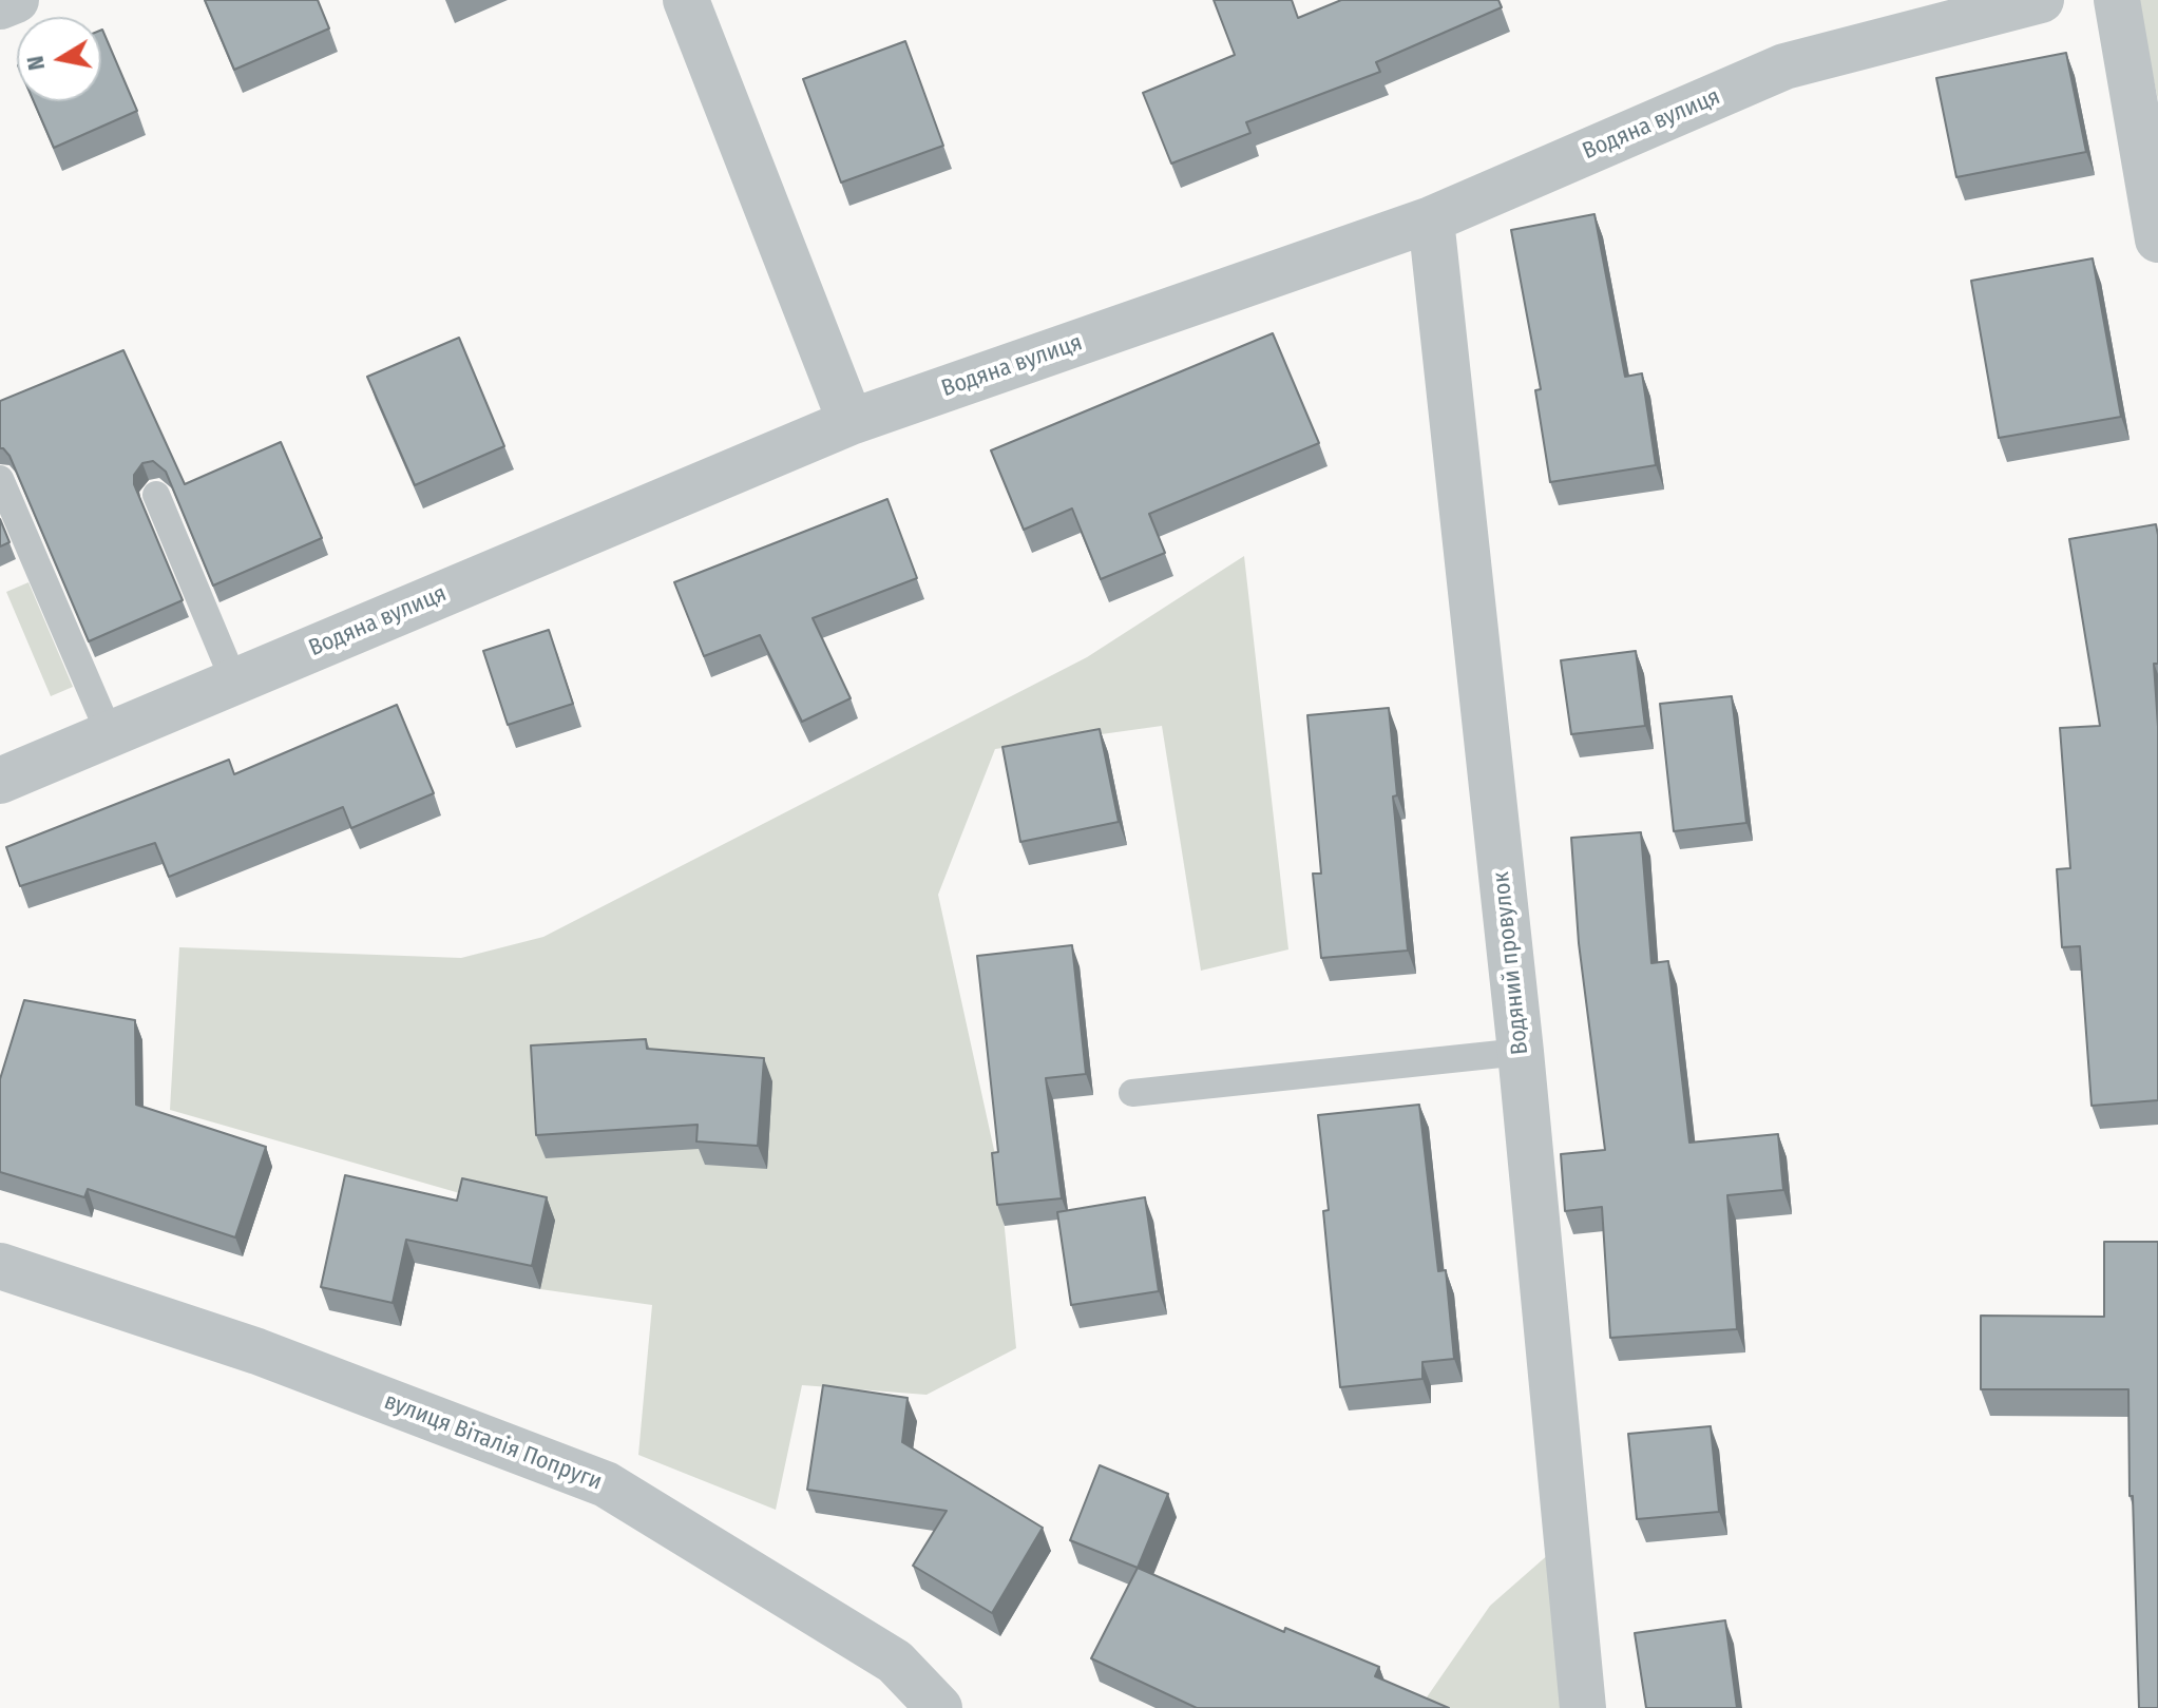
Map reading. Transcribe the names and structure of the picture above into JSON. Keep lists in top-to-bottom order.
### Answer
{
  "streets": {
    "street": ["Водяна вулиця", "Водяний провулок", "вулиця Віталія Попруги"]
  },
  "crossings": [
    ["Водяна вулиця", "Водяний провулок"]
  ],
  "north": "left"
}
